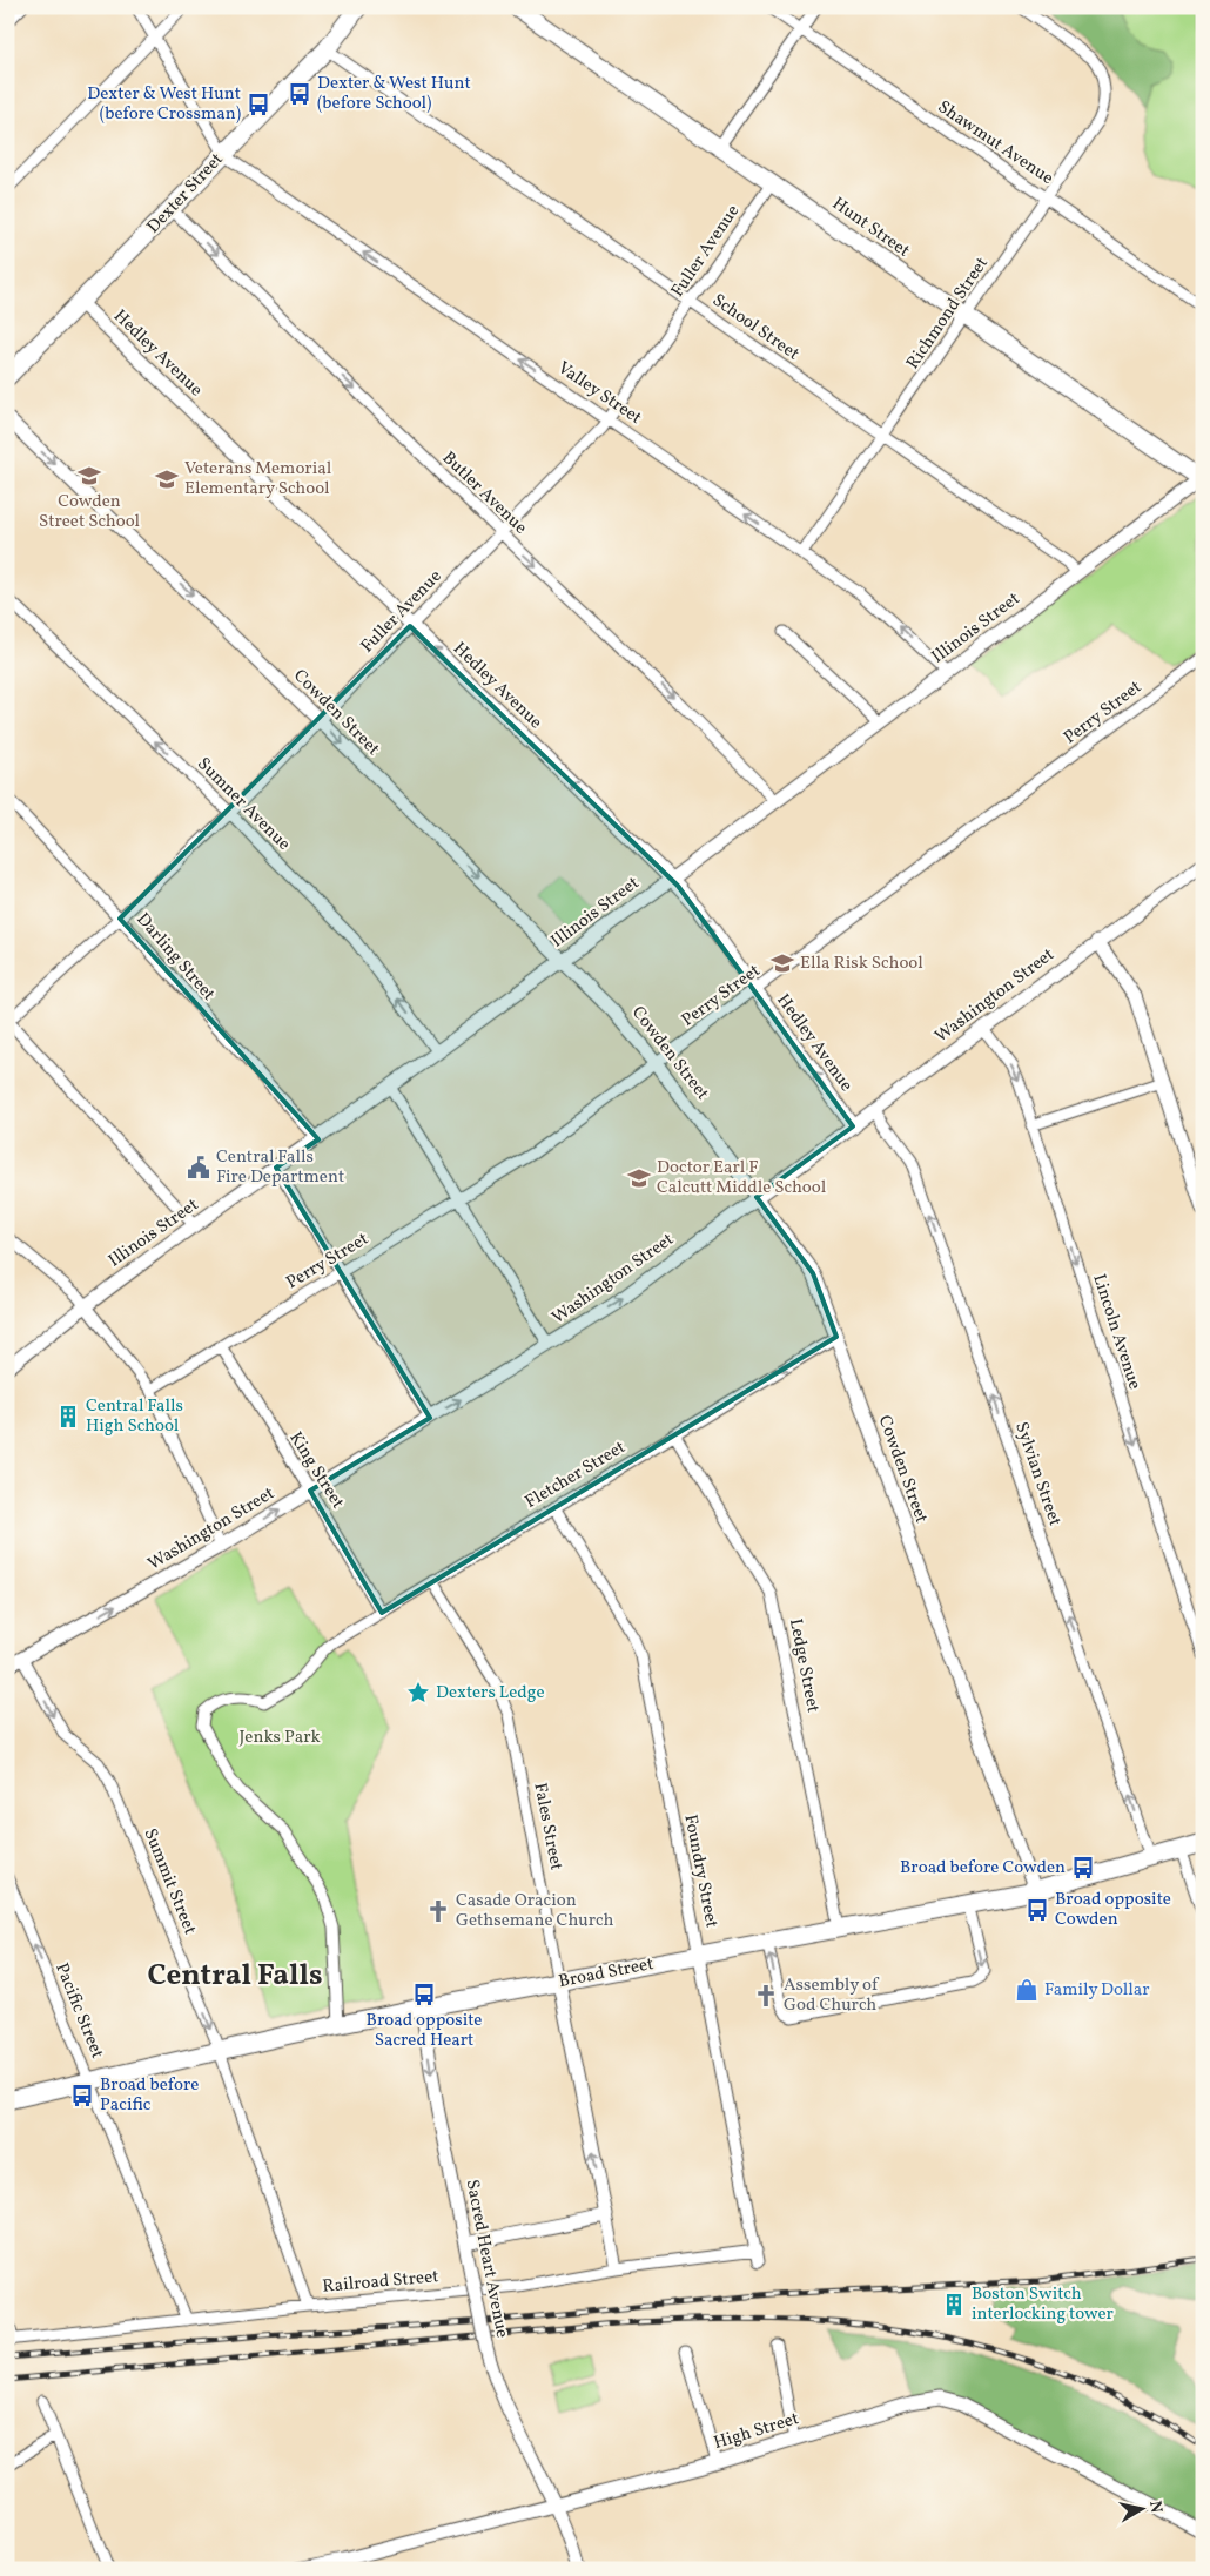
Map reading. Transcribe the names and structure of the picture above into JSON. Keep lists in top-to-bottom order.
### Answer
{
  "streets": {
    "main road": ["Dexter Street", "Hunt Street", "Broad Street"],
    "street": [
      "Shawmut Avenue",
      "Fuller Avenue",
      "Richmond Street",
      "School Street",
      "Hedley Avenue",
      "Valley Street",
      "Butler Avenue",
      "Illinois Street",
      "Cowden Street",
      "Perry Street",
      "Sumner Avenue",
      "Darling Street",
      "Washington Street",
      "Lincoln Avenue",
      "King Street",
      "Sylvian Street",
      "Fletcher Street",
      "Ledge Street",
      "Fales Street",
      "Foundry Street",
      "Summit Street",
      "Pacific Street",
      "Sacred Heart Avenue",
      "Railroad Street",
      "High Street"
    ]
  },
  "crossings": [
    ["Shawmut Avenue", "Richmond Street"],
    ["Dexter Street", "School Street"],
    ["Dexter Street", "Hedley Avenue"],
    ["Dexter Street", "Valley Street"],
    ["Dexter Street", "Butler Avenue"],
    ["Hunt Street", "Fuller Avenue"],
    ["Hunt Street", "Richmond Street"],
    ["Hunt Street", "Illinois Street"],
    ["Fuller Avenue", "School Street"],
    ["Fuller Avenue", "Hedley Avenue"],
    ["Fuller Avenue", "Valley Street"],
    ["Fuller Avenue", "Butler Avenue"],
    ["Fuller Avenue", "Cowden Street"],
    ["Fuller Avenue", "Sumner Avenue"],
    ["Fuller Avenue", "Darling Street"],
    ["Richmond Street", "School Street"],
    ["Richmond Street", "Valley Street"],
    ["School Street", "Illinois Street"],
    ["Hedley Avenue", "Illinois Street"],
    ["Hedley Avenue", "Perry Street"],
    ["Hedley Avenue", "Washington Street"],
    ["Valley Street", "Illinois Street"],
    ["Butler Avenue", "Illinois Street"],
    ["Illinois Street", "Cowden Street"],
    ["Illinois Street", "Sumner Avenue"],
    ["Illinois Street", "Darling Street"],
    ["Cowden Street", "Perry Street"],
    ["Cowden Street", "Washington Street"],
    ["Cowden Street", "Fletcher Street"],
    ["Cowden Street", "Broad Street"],
    ["Perry Street", "King Street"],
    ["Washington Street", "Lincoln Avenue"],
    ["Washington Street", "King Street"],
    ["Washington Street", "Sylvian Street"],
    ["Washington Street", "Summit Street"],
    ["King Street", "Fletcher Street"],
    ["Sylvian Street", "Broad Street"],
    ["Fletcher Street", "Ledge Street"],
    ["Fletcher Street", "Fales Street"],
    ["Fletcher Street", "Foundry Street"],
    ["Fletcher Street", "Broad Street"],
    ["Ledge Street", "Broad Street"],
    ["Fales Street", "Broad Street"],
    ["Fales Street", "Railroad Street"],
    ["Foundry Street", "Broad Street"],
    ["Foundry Street", "Railroad Street"],
    ["Summit Street", "Broad Street"],
    ["Summit Street", "Railroad Street"],
    ["Broad Street", "Pacific Street"],
    ["Broad Street", "Sacred Heart Avenue"],
    ["Pacific Street", "Railroad Street"],
    ["Sacred Heart Avenue", "High Street"]
  ],
  "one_way": [
    "Hedley Avenue",
    "Valley Street",
    "Butler Avenue",
    "Cowden Street",
    "Sumner Avenue",
    "Washington Street",
    "Lincoln Avenue",
    "Sylvian Street",
    "Summit Street",
    "Pacific Street",
    "Sacred Heart Avenue"
  ],
  "districts": ["Central Falls"],
  "parks": ["Jenks Park"],
  "places": {
    "bus stop": [
      "Dexter & West Hunt (before School)",
      "Dexter & West Hunt (before Crossman)",
      "Broad before Cowden",
      "Broad opposite Cowden",
      "Broad opposite Sacred Heart",
      "Broad before Pacific"
    ],
    "school or university": [
      "Cowden Street School",
      "Veterans Memorial Elementary School",
      "Ella Risk School",
      "Doctor Earl F Calcutt Middle School"
    ],
    "public building": ["Central Falls Fire Department"],
    "building": ["Central Falls High School", "Boston Switch interlocking tower"],
    "place": ["Dexters Ledge"],
    "church": ["Casade Oracion Gethsemane Church", "Assembly of God Church"],
    "shop": ["Family Dollar"]
  },
  "north": "right"
}
